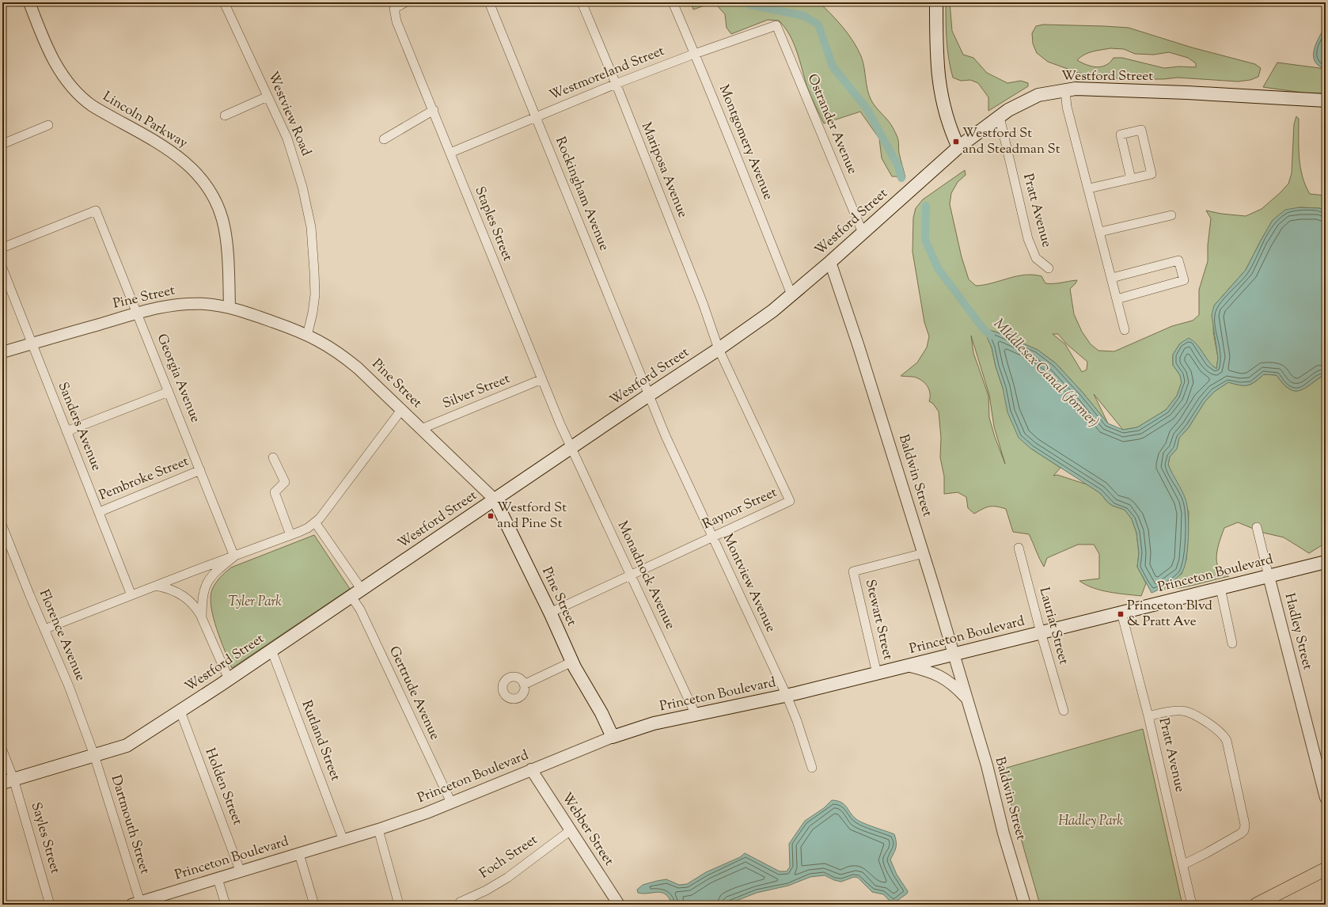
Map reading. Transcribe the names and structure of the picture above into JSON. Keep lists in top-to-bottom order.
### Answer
{
  "streets": {
    "main road": ["Westford Street", "Pine Street", "Princeton Boulevard"],
    "street": [
      "Westmoreland Street",
      "Westview Road",
      "Lincoln Parkway",
      "Ostrander Avenue",
      "Montgomery Avenue",
      "Mariposa Avenue",
      "Rockingham Avenue",
      "Pratt Avenue",
      "Staples Street",
      "Georgia Avenue",
      "Silver Street",
      "Sanders Avenue",
      "Baldwin Street",
      "Pembroke Street",
      "Raynor Street",
      "Monadnock Avenue",
      "Montview Avenue",
      "Stewart Street",
      "Lauriat Street",
      "Hadley Street",
      "Florence Avenue",
      "Gertrude Avenue",
      "Rutland Street",
      "Holden Street",
      "Dartmouth Street",
      "Webber Street",
      "Sayles Street",
      "Foch Street"
    ]
  },
  "crossings": [
    ["Westmoreland Street", "Ostrander Avenue"],
    ["Westmoreland Street", "Montgomery Avenue"],
    ["Westmoreland Street", "Mariposa Avenue"],
    ["Westmoreland Street", "Rockingham Avenue"],
    ["Westmoreland Street", "Staples Street"],
    ["Westford Street", "Ostrander Avenue"],
    ["Westford Street", "Montgomery Avenue"],
    ["Westford Street", "Mariposa Avenue"],
    ["Westford Street", "Rockingham Avenue"],
    ["Westford Street", "Pratt Avenue"],
    ["Westford Street", "Staples Street"],
    ["Westford Street", "Pine Street"],
    ["Westford Street", "Baldwin Street"],
    ["Westford Street", "Raynor Street"],
    ["Westford Street", "Monadnock Avenue"],
    ["Westford Street", "Montview Avenue"],
    ["Westford Street", "Florence Avenue"],
    ["Westford Street", "Gertrude Avenue"],
    ["Westford Street", "Rutland Street"],
    ["Westford Street", "Holden Street"],
    ["Westford Street", "Dartmouth Street"],
    ["Westford Street", "Sayles Street"],
    ["Westview Road", "Pine Street"],
    ["Lincoln Parkway", "Pine Street"],
    ["Mariposa Avenue", "Raynor Street"],
    ["Rockingham Avenue", "Montview Avenue"],
    ["Pratt Avenue", "Princeton Boulevard"],
    ["Staples Street", "Silver Street"],
    ["Staples Street", "Monadnock Avenue"],
    ["Pine Street", "Georgia Avenue"],
    ["Pine Street", "Silver Street"],
    ["Pine Street", "Sanders Avenue"],
    ["Pine Street", "Raynor Street"],
    ["Pine Street", "Princeton Boulevard"],
    ["Georgia Avenue", "Pembroke Street"],
    ["Sanders Avenue", "Pembroke Street"],
    ["Baldwin Street", "Princeton Boulevard"],
    ["Baldwin Street", "Stewart Street"],
    ["Raynor Street", "Monadnock Avenue"],
    ["Raynor Street", "Montview Avenue"],
    ["Princeton Boulevard", "Monadnock Avenue"],
    ["Princeton Boulevard", "Montview Avenue"],
    ["Princeton Boulevard", "Stewart Street"],
    ["Princeton Boulevard", "Lauriat Street"],
    ["Princeton Boulevard", "Hadley Street"],
    ["Princeton Boulevard", "Gertrude Avenue"],
    ["Princeton Boulevard", "Rutland Street"],
    ["Princeton Boulevard", "Holden Street"],
    ["Princeton Boulevard", "Dartmouth Street"],
    ["Princeton Boulevard", "Webber Street"],
    ["Florence Avenue", "Dartmouth Street"],
    ["Webber Street", "Foch Street"]
  ],
  "water": ["MIddlesex Canal (former)"],
  "parks": ["Tyler Park", "Hadley Park"],
  "places": {
    "transit": ["Westford St and Steadman St", "Westford St and Pine St", "Princeton Blvd & Pratt Ave"]
  }
}
